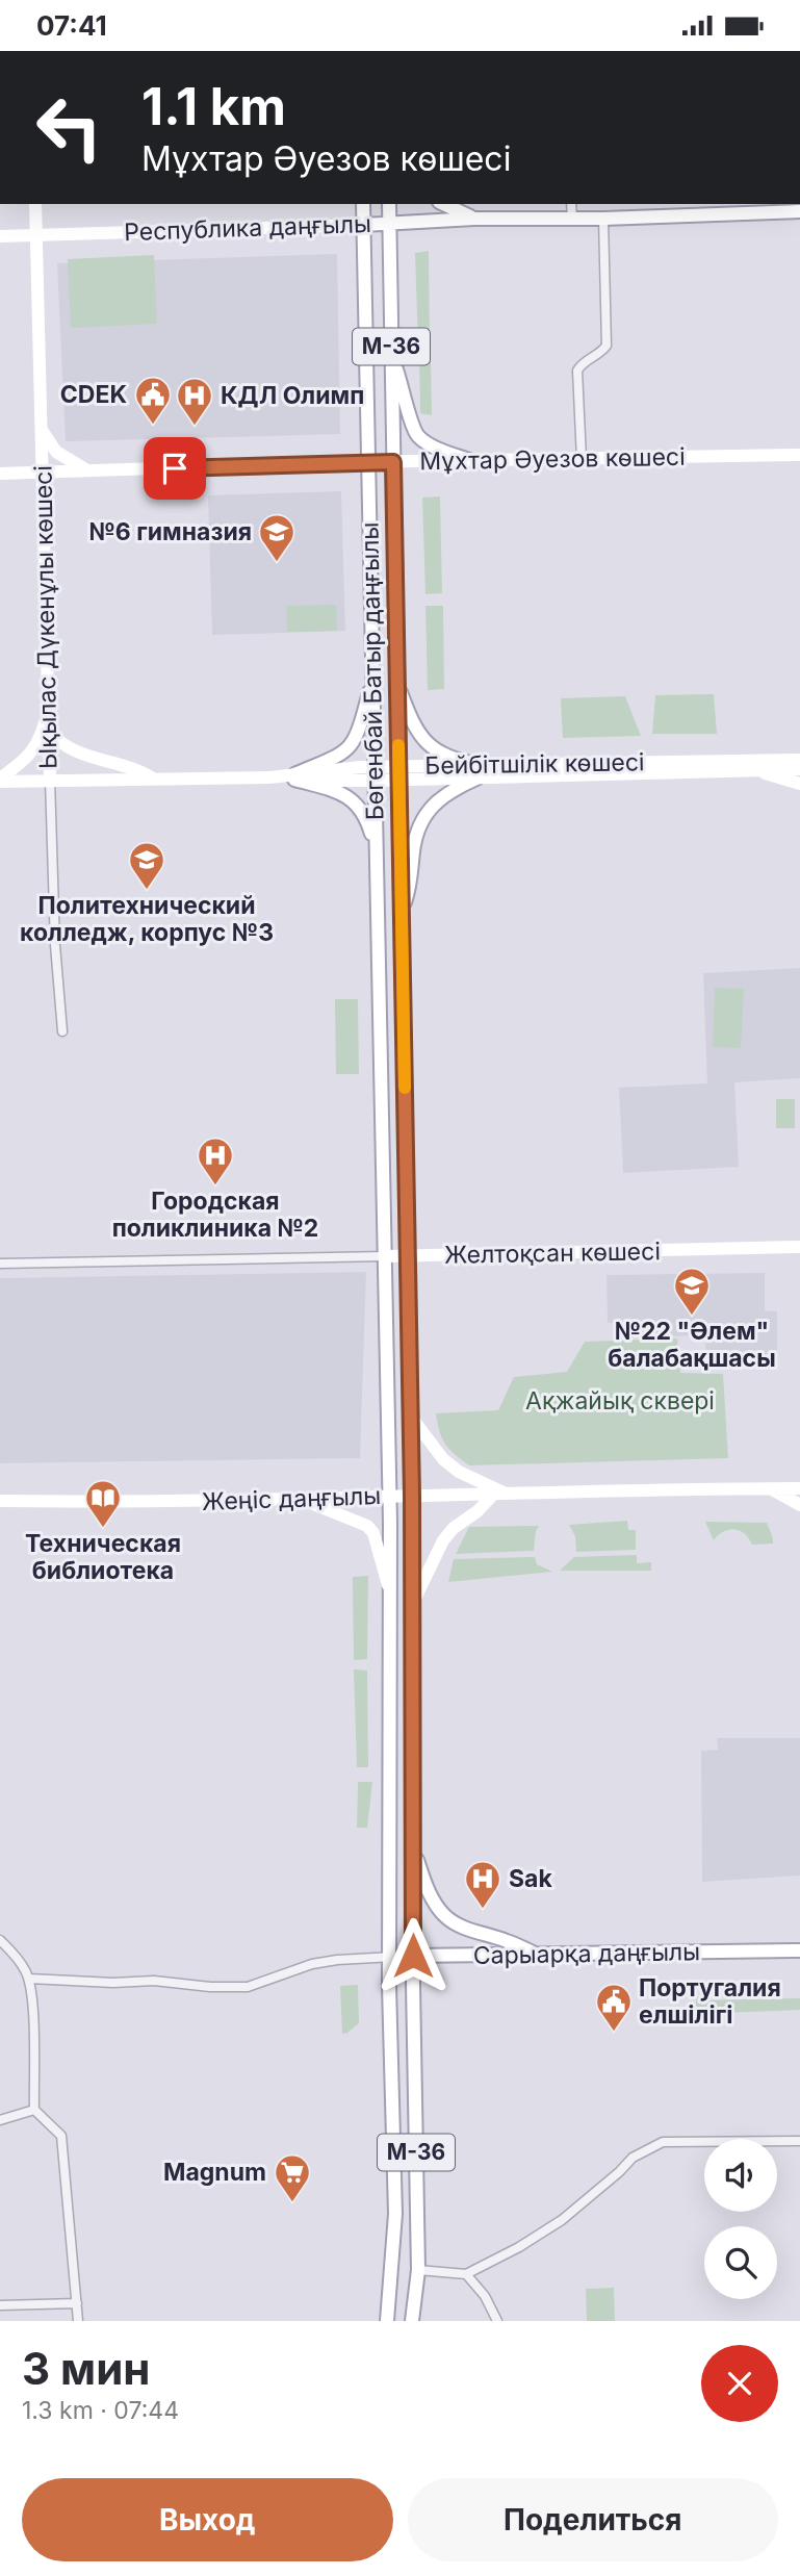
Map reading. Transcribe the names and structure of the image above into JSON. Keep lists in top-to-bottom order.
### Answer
{
  "streets": {
    "main road": [
      "Республика даңғылы",
      "M-36",
      "Мұхтар Әуезов көшесі",
      "Ықылас Дүкенұлы көшесі",
      "Бөгенбай Батыр даңғылы",
      "Бейбітшілік көшесі",
      "Желтоқсан көшесі",
      "Жеңіс даңғылы",
      "Сарыарқа даңғылы"
    ]
  },
  "crossings": [
    ["Республика даңғылы", "Ықылас Дүкенұлы көшесі"],
    ["Республика даңғылы", "Бөгенбай Батыр даңғылы"],
    ["Мұхтар Әуезов көшесі", "Ықылас Дүкенұлы көшесі"],
    ["Мұхтар Әуезов көшесі", "Бөгенбай Батыр даңғылы"],
    ["Ықылас Дүкенұлы көшесі", "Бейбітшілік көшесі"],
    ["Бөгенбай Батыр даңғылы", "Бейбітшілік көшесі"],
    ["Бөгенбай Батыр даңғылы", "Желтоқсан көшесі"],
    ["Бөгенбай Батыр даңғылы", "Жеңіс даңғылы"],
    ["Бөгенбай Батыр даңғылы", "Сарыарқа даңғылы"]
  ],
  "parks": ["Ақжайық сквері"],
  "places": {
    "public building": ["CDEK", "Португалия елшілігі"],
    "hospital": ["КДЛ Олимп", "Городская поликлиника №2", "Sak"],
    "school or university": ["№6 гимназия", "Политехнический колледж, корпус №3", "№22 \"Әлем\" балабақшасы"],
    "library": ["Техническая библиотека"],
    "supermarket": ["Magnum"]
  },
  "page": {
    "status": "07:41",
    "turn": ["1.1 km", "Мұхтар Әуезов көшесі"],
    "heading": ["3 мин", "1.3 km · 07:44"],
    "buttons": ["Выход", "Поделиться"]
  }
}
